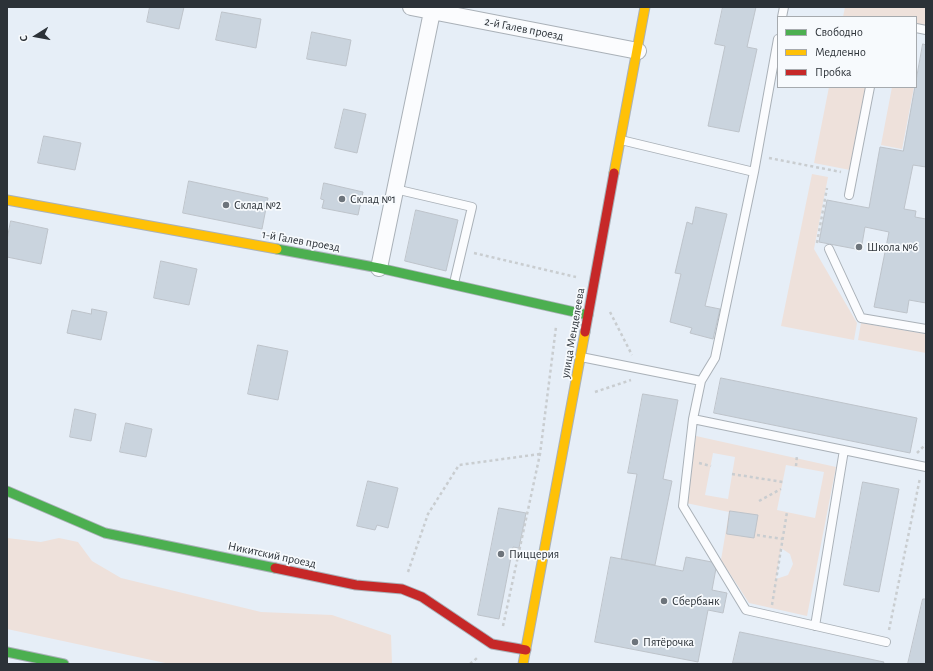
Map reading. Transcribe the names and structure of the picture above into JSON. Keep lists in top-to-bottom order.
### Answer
{
  "streets": {
    "street": [
      "2-й Галев проезд",
      "1-й Галев проезд",
      "улица Менделеева",
      "Никитский проезд"
    ]
  },
  "crossings": [
    ["2-й Галев проезд", "улица Менделеева"],
    ["1-й Галев проезд", "улица Менделеева"],
    ["улица Менделеева", "Никитский проезд"]
  ],
  "places": [
    "Склад №1",
    "Склад №2",
    "Школа №6",
    "Пиццерия",
    "Сбербанк",
    "Пятёрочка"
  ],
  "legend": ["Свободно", "Медленно", "Пробка"],
  "north": "left"
}
